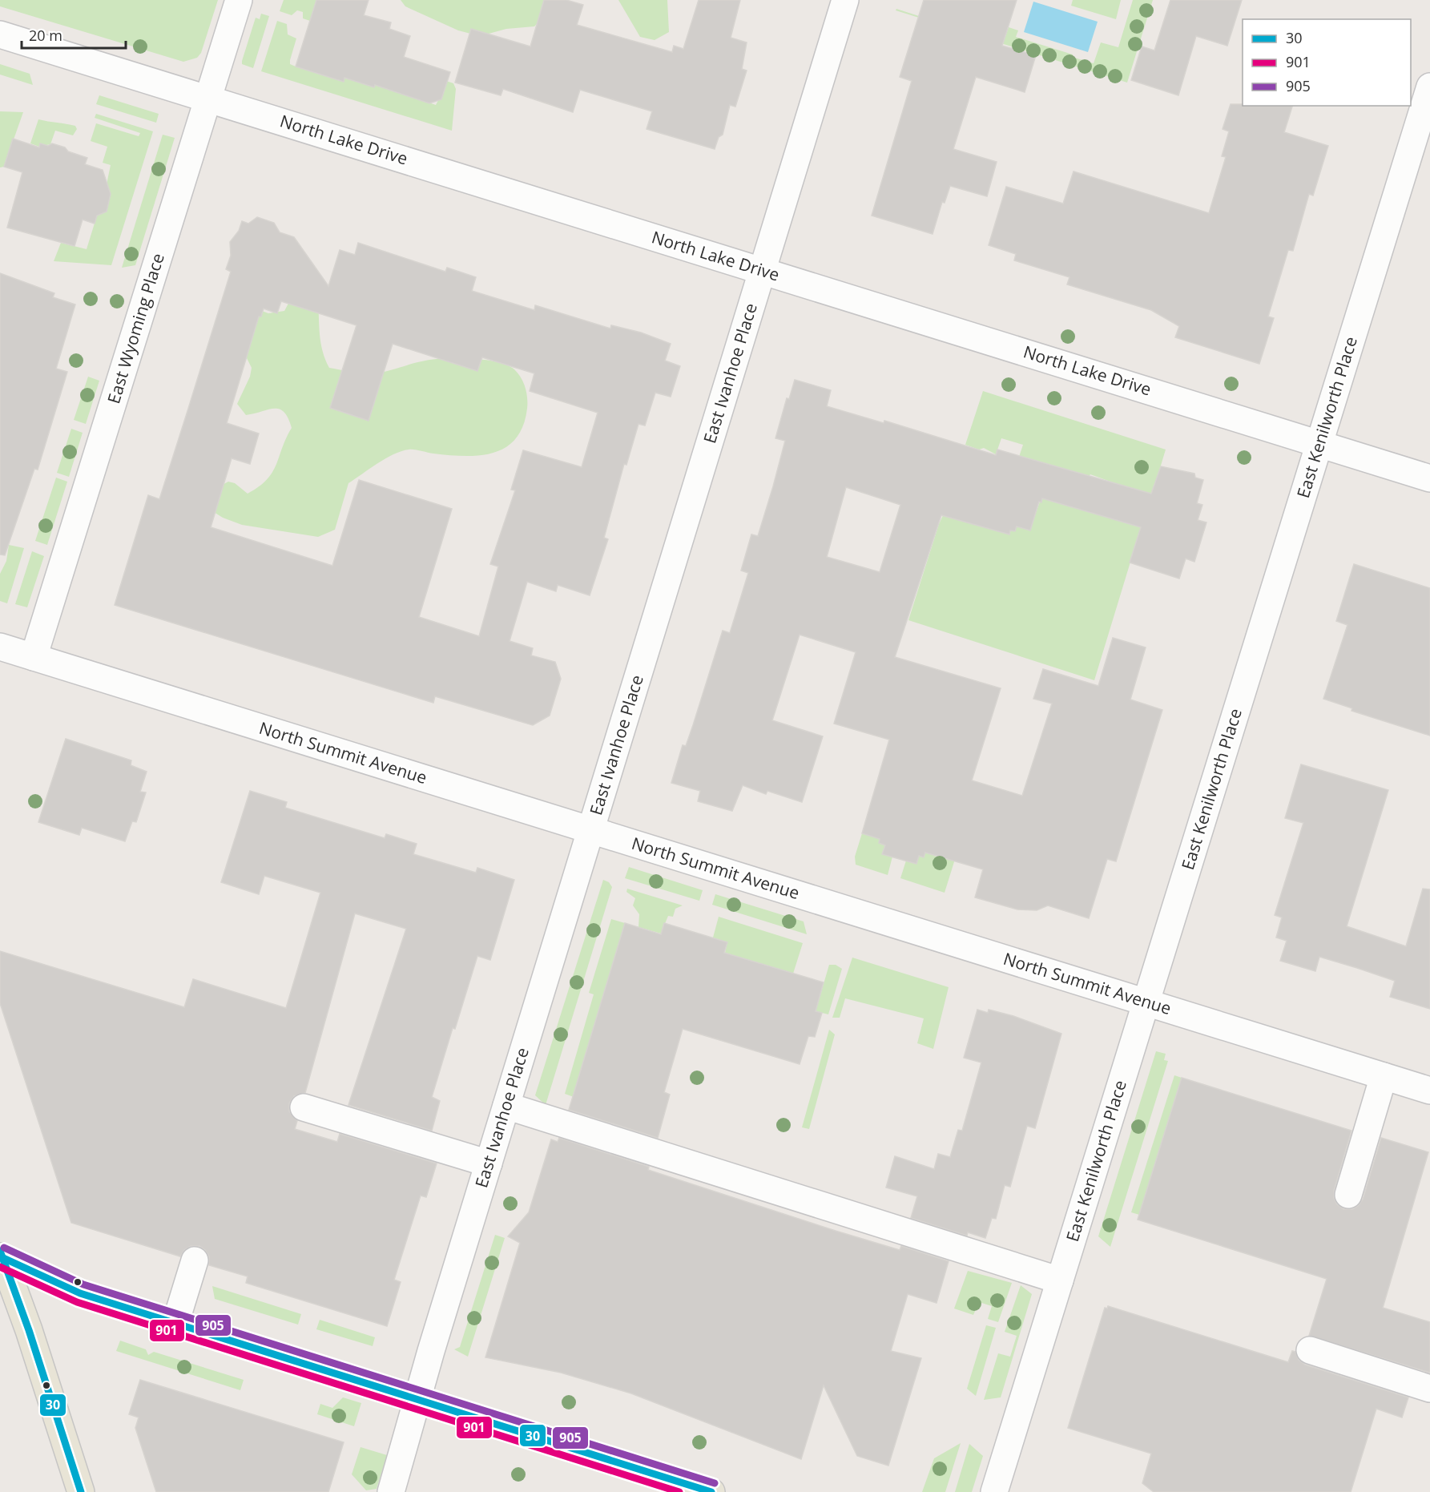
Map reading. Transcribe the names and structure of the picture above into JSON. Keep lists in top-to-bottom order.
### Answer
{
  "streets": {
    "street": [
      "North Lake Drive",
      "East Wyoming Place",
      "East Ivanhoe Place",
      "East Kenilworth Place",
      "North Summit Avenue"
    ]
  },
  "crossings": [
    ["North Lake Drive", "East Wyoming Place"],
    ["North Lake Drive", "East Ivanhoe Place"],
    ["North Lake Drive", "East Kenilworth Place"],
    ["East Wyoming Place", "North Summit Avenue"],
    ["East Ivanhoe Place", "North Summit Avenue"],
    ["East Kenilworth Place", "North Summit Avenue"]
  ],
  "lines": ["transit line 905", "transit line 30", "transit line 901"],
  "legend": ["30", "901", "905"],
  "scale_bar": "20 m"
}
